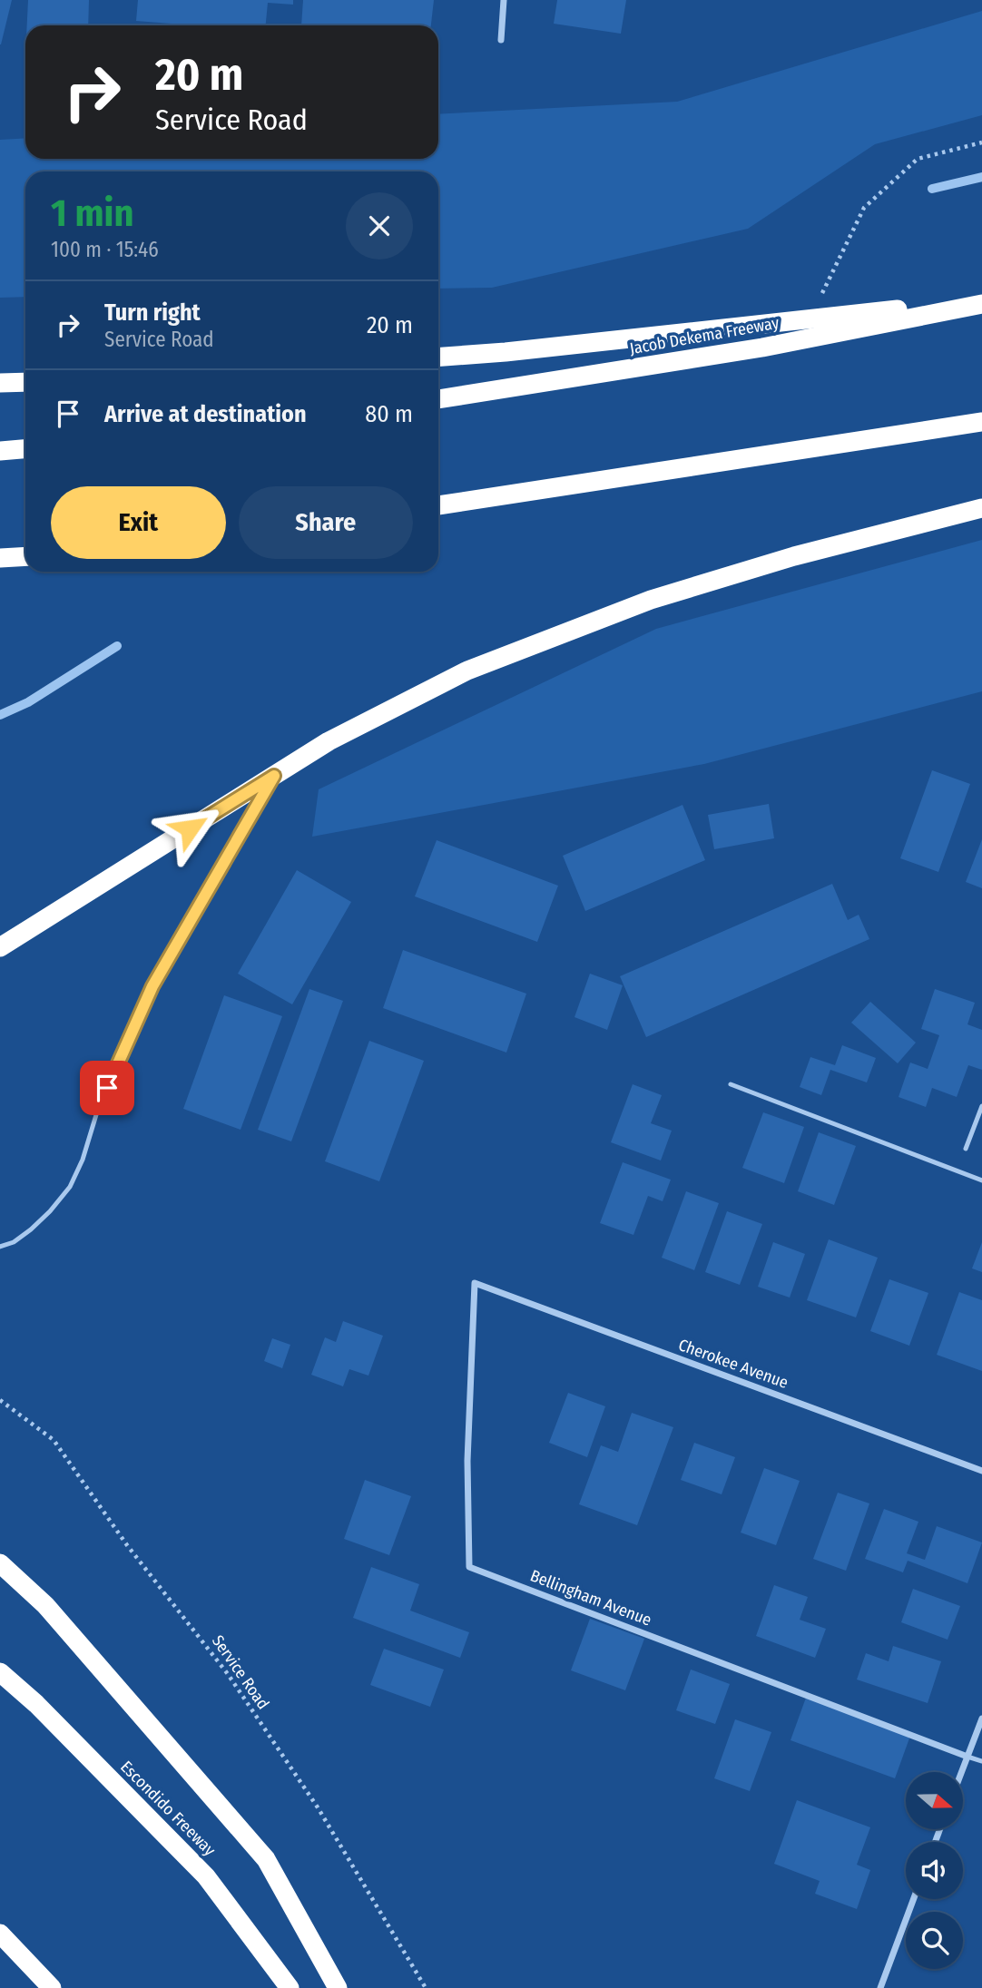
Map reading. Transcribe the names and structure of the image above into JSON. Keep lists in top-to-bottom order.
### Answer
{
  "streets": {
    "highway": ["Jacob Dekema Freeway", "Escondido Freeway"],
    "street": ["Cherokee Avenue", "Bellingham Avenue"],
    "path": ["Service Road"]
  },
  "crossings": [
    ["Cherokee Avenue", "Bellingham Avenue"]
  ],
  "north": "right",
  "page": {
    "turn": ["20 m", "Service Road"],
    "heading": ["1 min", "100 m · 15:46"],
    "list": [
      {
        "name": "Turn right",
        "note": "Service Road",
        "value": "20 m"
      },
      {
        "name": "Arrive at destination",
        "value": "80 m"
      }
    ],
    "buttons": ["Exit", "Share"]
  }
}
